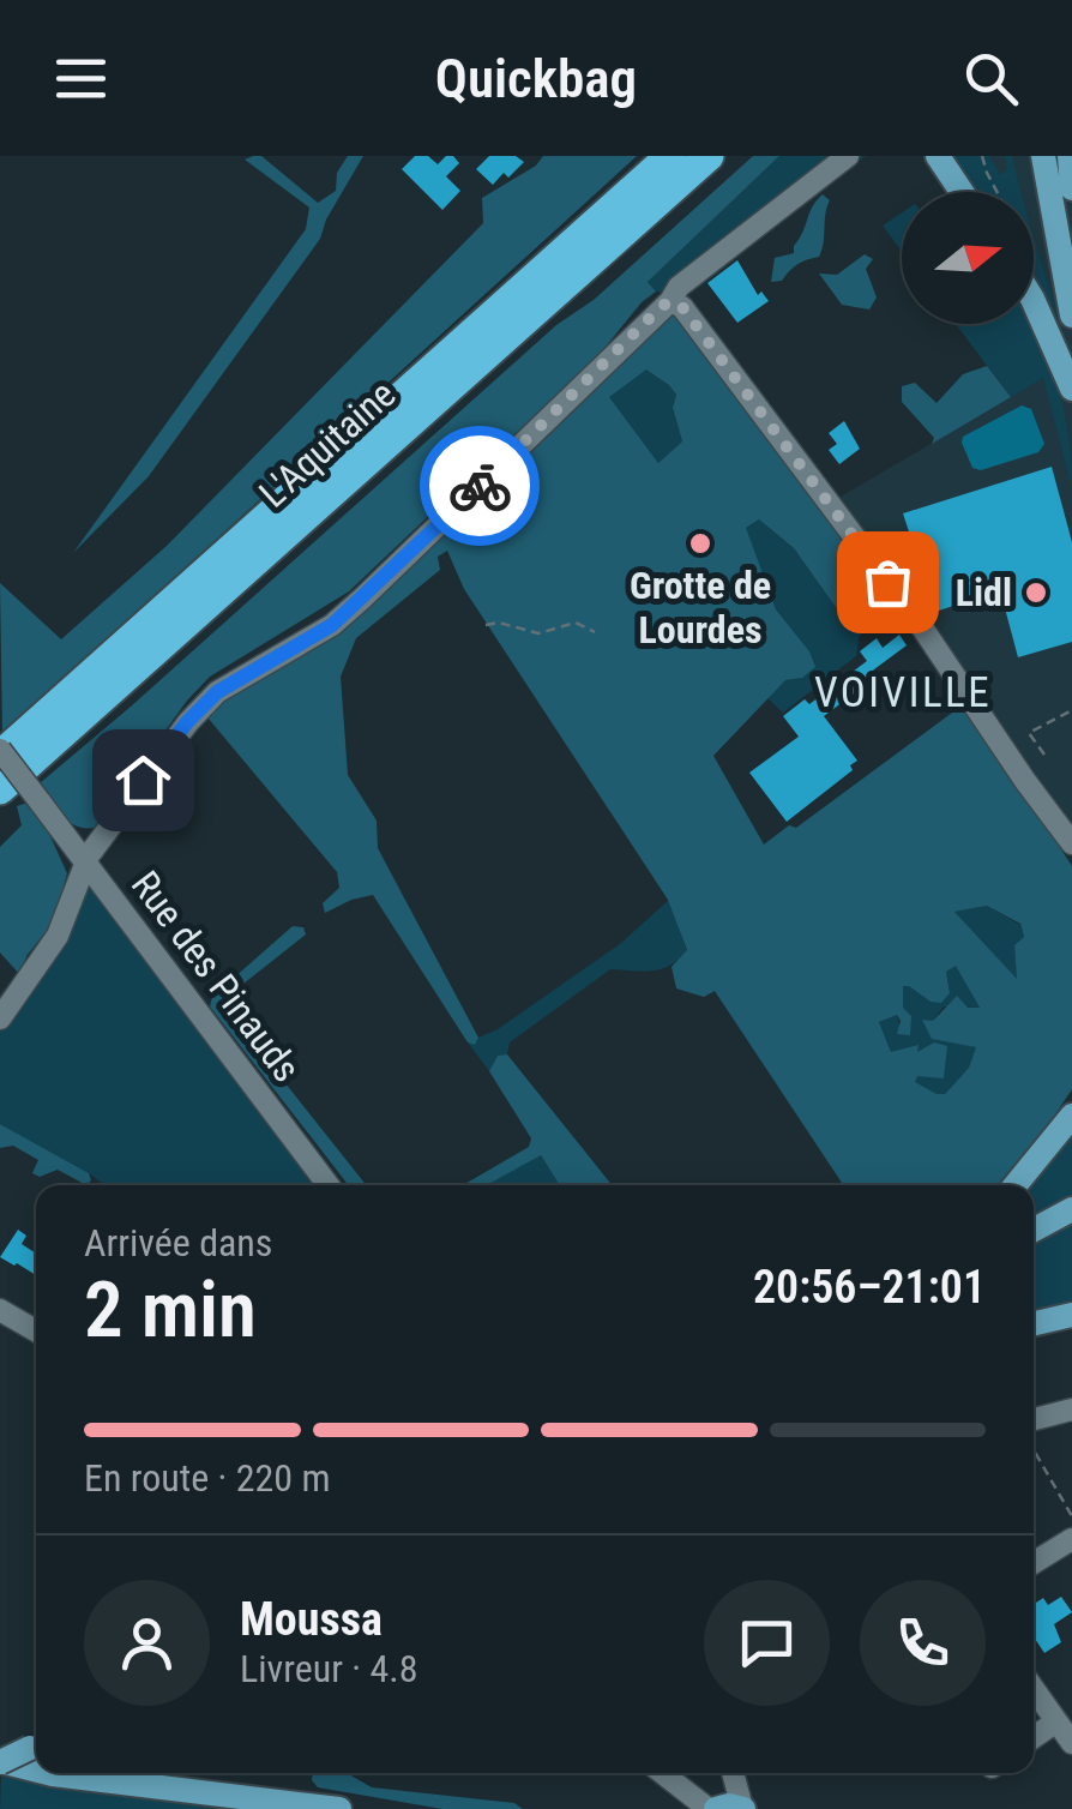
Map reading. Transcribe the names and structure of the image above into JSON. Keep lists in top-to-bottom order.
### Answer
{
  "streets": {
    "highway": ["L'Aquitaine"],
    "street": ["Rue des Pinauds"]
  },
  "crossings": [
    ["L'Aquitaine", "Rue des Pinauds"]
  ],
  "districts": ["VOIVILLE"],
  "places": ["Grotte de Lourdes", "Lidl"],
  "north": "right",
  "page": {
    "header": "Quickbag",
    "heading": ["2 min", "Arrivée dans", "20:56–21:01"],
    "panel": ["Moussa", "Livreur · 4.8"],
    "bar": "En route · 220 m"
  }
}
